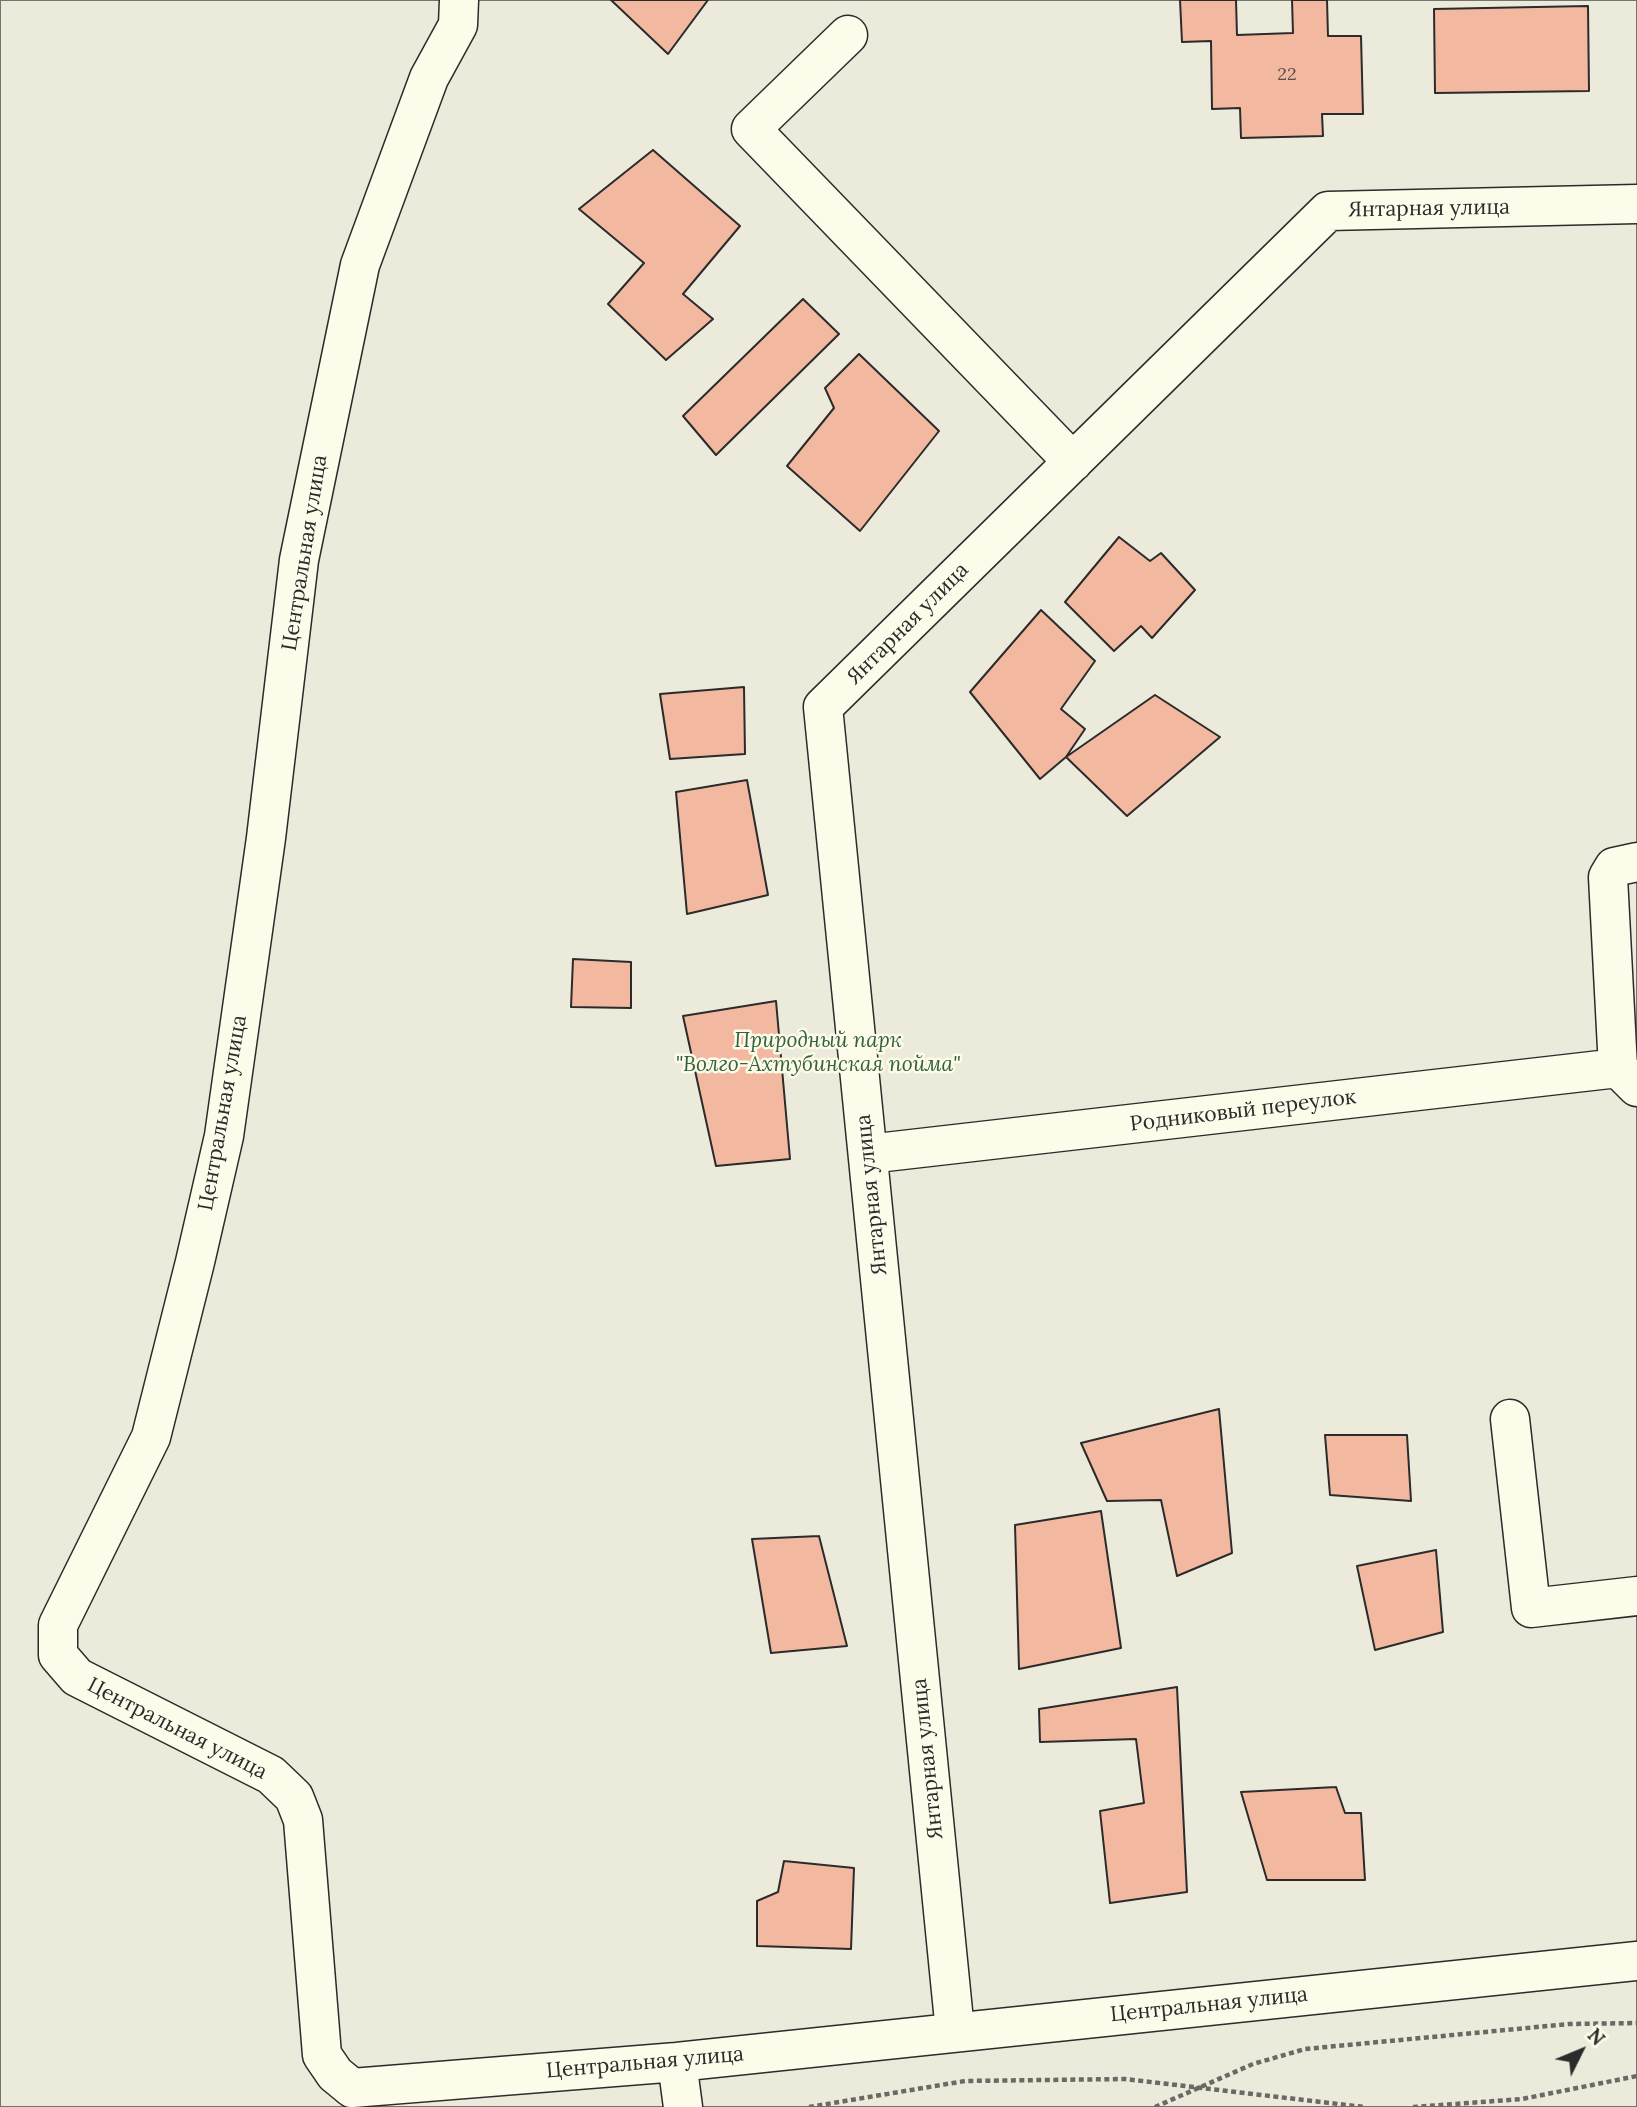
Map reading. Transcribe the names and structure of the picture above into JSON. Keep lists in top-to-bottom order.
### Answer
{
  "streets": {
    "street": ["Янтарная улица", "Центральная улица", "Родниковый переулок"]
  },
  "crossings": [
    ["Янтарная улица", "Центральная улица"],
    ["Янтарная улица", "Родниковый переулок"]
  ],
  "parks": ["Природный парк \"Волго-Ахтубинская пойма\""],
  "house_numbers": ["22"],
  "north": "top right"
}
